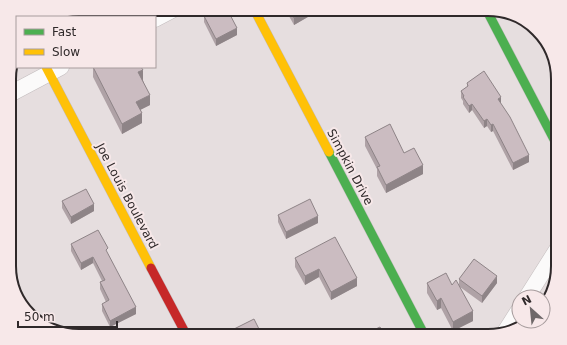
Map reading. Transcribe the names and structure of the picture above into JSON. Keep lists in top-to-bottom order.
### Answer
{
  "streets": {
    "street": ["Simpkin Drive", "Joe Louis Boulevard"]
  },
  "legend": ["Fast", "Slow"],
  "scale_bar": "50 m",
  "north": "top left"
}
